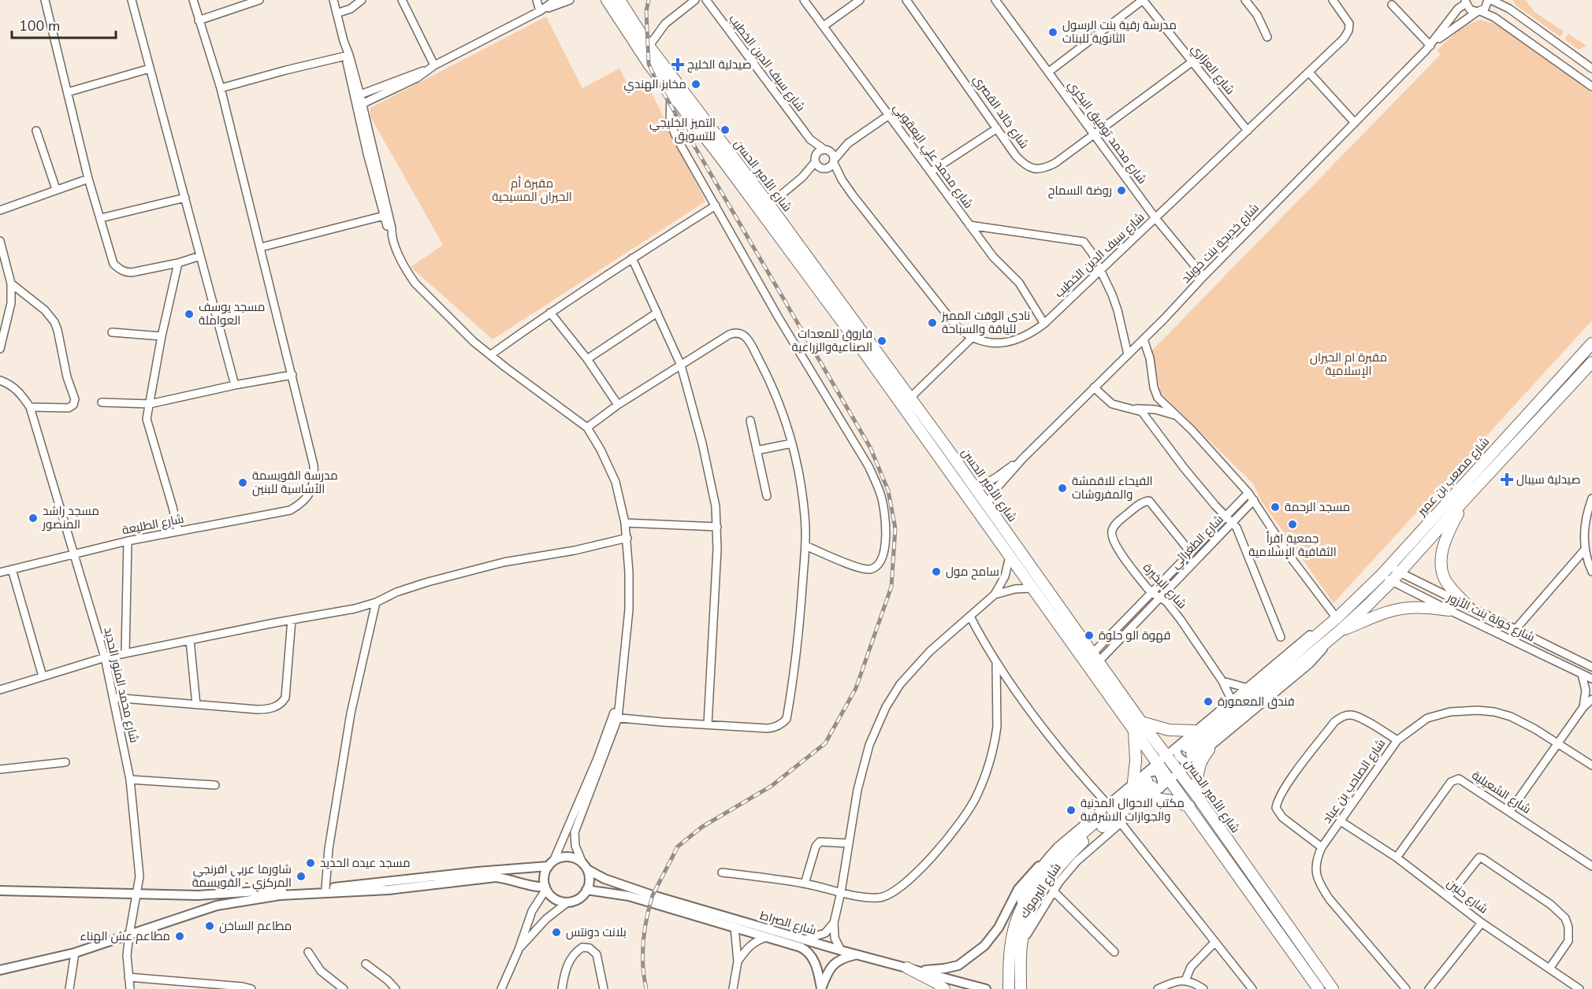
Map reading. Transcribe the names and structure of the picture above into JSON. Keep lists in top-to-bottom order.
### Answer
{
  "streets": {
    "highway": ["شارع الأمير الحسن", "شارع مصعب بن عمير", "شارع اليرموك"],
    "main road": ["شارع الصراط"],
    "street": [
      "شارع سيف الدين الخطيب",
      "شارع العزاري",
      "شارع خالد القصري",
      "شارع محمد توفيق البكري",
      "شارع محمد علي اليعقوبي",
      "شارع خديجة بنت خويلد",
      "شارع الطليعة",
      "شارع الطغرائي",
      "شارع البخيرة",
      "شارع خولة بنت الأزور",
      "شارع محمد المنور الحديد",
      "شارع الصاحب بن عباد",
      "شارع الشعيلية",
      "شارع حنين"
    ]
  },
  "crossings": [
    ["شارع سيف الدين الخطيب", "شارع العزاري"],
    ["شارع سيف الدين الخطيب", "شارع محمد توفيق البكري"],
    ["شارع سيف الدين الخطيب", "شارع محمد علي اليعقوبي"],
    ["شارع العزاري", "شارع خالد القصري"],
    ["شارع خالد القصري", "شارع محمد توفيق البكري"],
    ["شارع محمد توفيق البكري", "شارع خديجة بنت خويلد"],
    ["شارع الأمير الحسن", "شارع خديجة بنت خويلد"],
    ["شارع الأمير الحسن", "شارع مصعب بن عمير"],
    ["شارع الأمير الحسن", "شارع الطغرائي"],
    ["شارع الأمير الحسن", "شارع اليرموك"],
    ["شارع مصعب بن عمير", "شارع البخيرة"],
    ["شارع مصعب بن عمير", "شارع خولة بنت الأزور"],
    ["شارع مصعب بن عمير", "شارع اليرموك"],
    ["شارع الطليعة", "شارع محمد المنور الحديد"],
    ["شارع الطغرائي", "شارع البخيرة"],
    ["شارع الصاحب بن عباد", "شارع حنين"],
    ["شارع الشعيلية", "شارع حنين"]
  ],
  "parks": ["مقبرة أم الحيران المسيحية", "مقبرة ام الحيران الإسلامية"],
  "places": {
    "other": [
      "مدرسة رقية بنت الرسول الثانوية للبنات",
      "مخابز الهندي",
      "التميز الخليجي للتسويق",
      "روضة السماح",
      "مسجد يوسف العواملة",
      "نادي الوقت المميز للياقة والسباحة",
      "فاروق للمعدات الصناعيةوالزراعية",
      "مدرسة القويسمة الأساسية للبنين",
      "الفيحاء للاقمشة والمفروشات",
      "مسجد الرحمة",
      "مسجد راشد المنصور",
      "جمعية اقرأ الثقافية الإسلامية",
      "سامح مول",
      "قهوة الو حلوة",
      "فندق المعمورة",
      "مكتب الاحوال المدنية والجوازات الاشرقية",
      "مسجد عيده الحديد",
      "شاورما عربي افرنجي المركزي - القويسمة",
      "مطاعم الساخن",
      "بلانت دونتس",
      "مطاعم عش الهناء"
    ],
    "health": ["صيدلية الخليج", "صيدلية سيبال"]
  },
  "scale_bar": "100 m"
}
